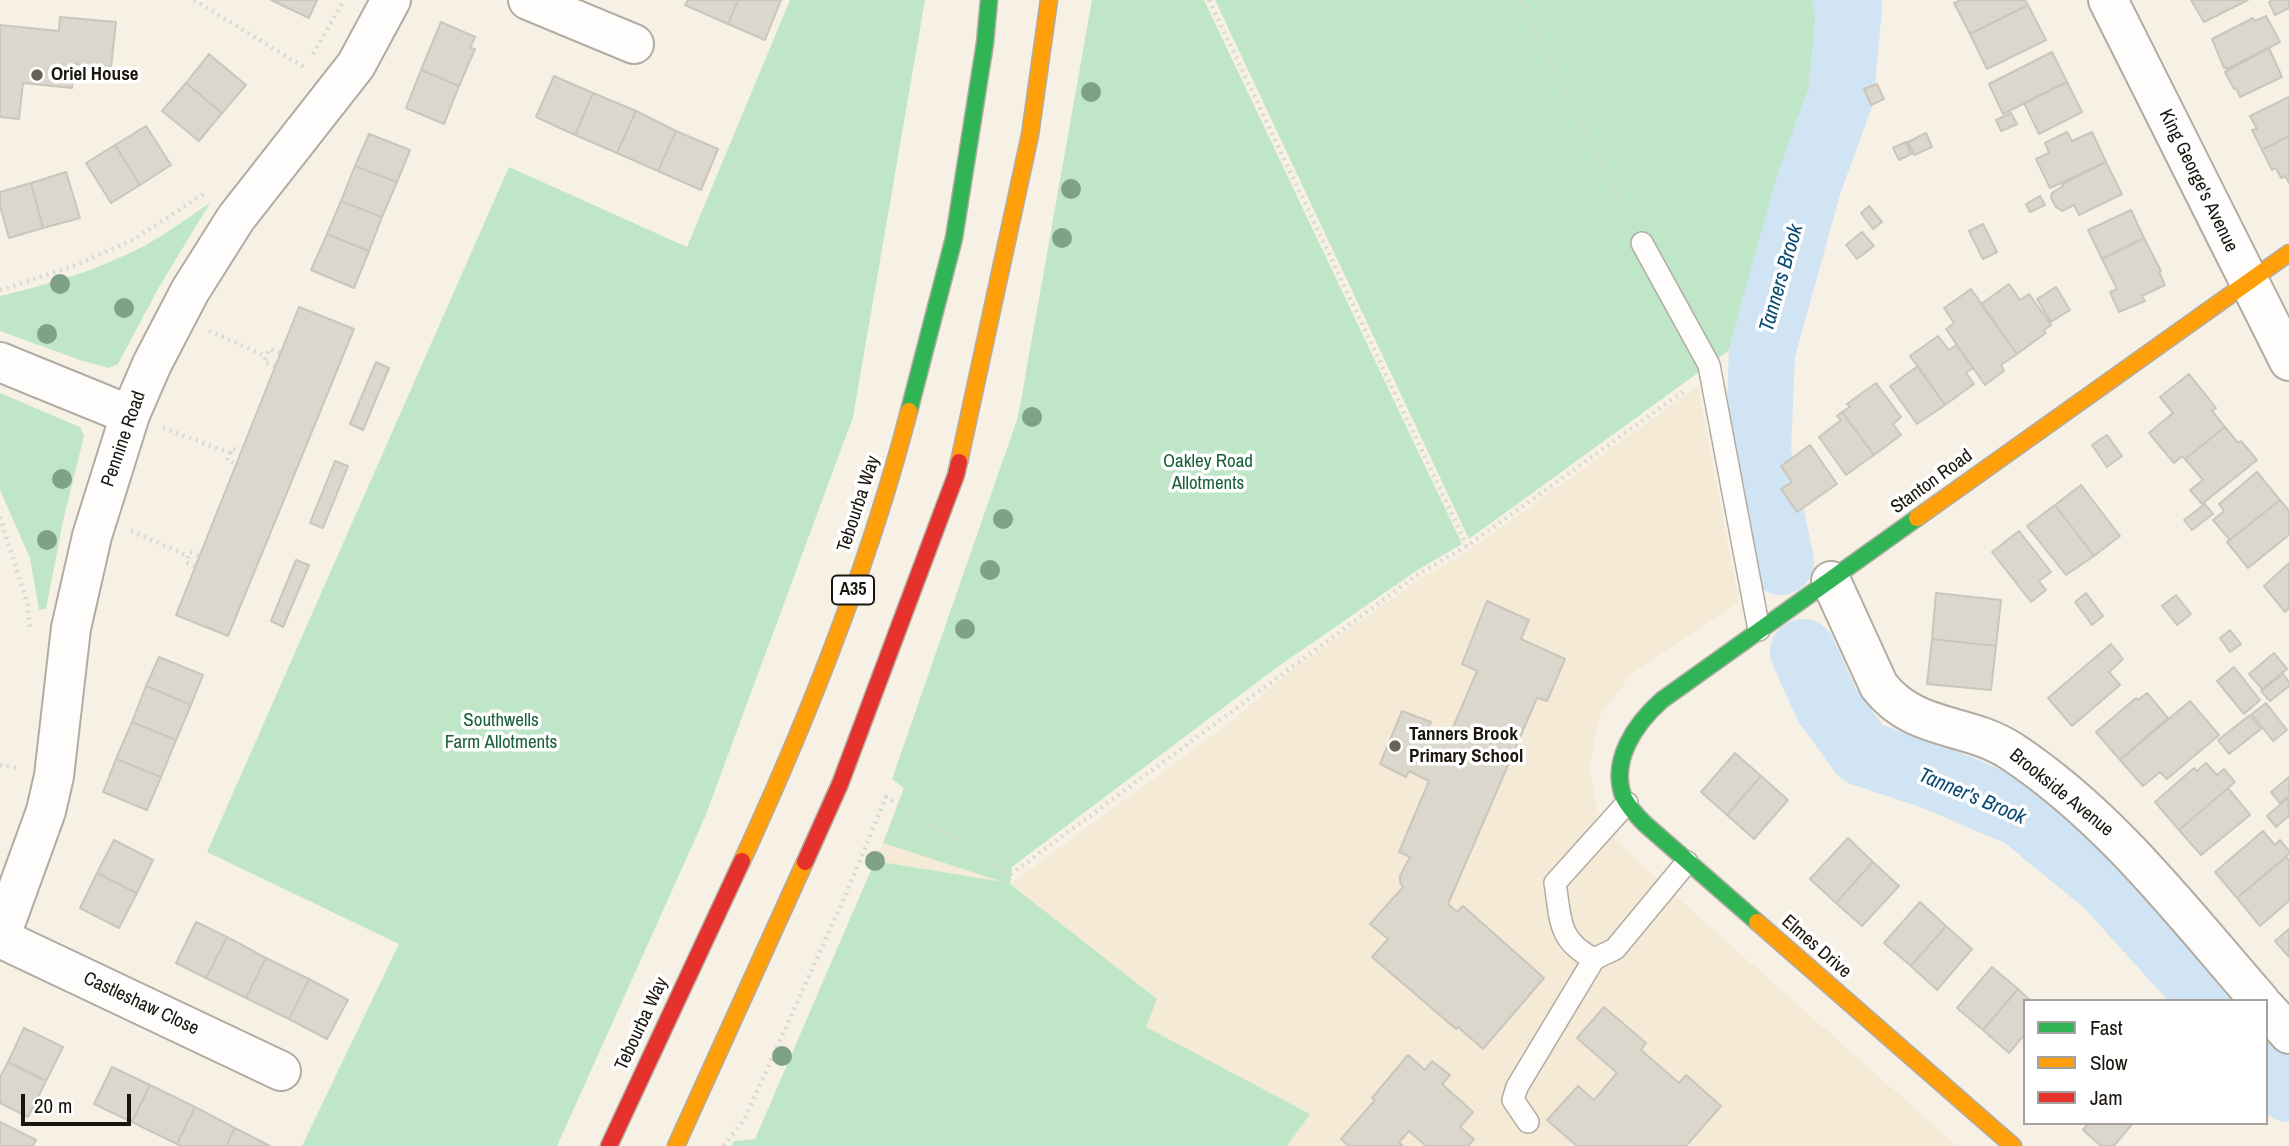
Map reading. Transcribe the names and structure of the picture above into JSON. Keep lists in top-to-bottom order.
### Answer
{
  "streets": {
    "main road": [
      "Stanton Road",
      "Tebourba Way",
      "A35",
      "Elmes Drive"
    ],
    "street": [
      "King George's Avenue",
      "Pennine Road",
      "Brookside Avenue",
      "Castleshaw Close"
    ]
  },
  "crossings": [
    ["King George's Avenue", "Stanton Road"],
    ["Pennine Road", "Castleshaw Close"],
    ["Stanton Road", "Brookside Avenue"],
    ["Stanton Road", "Elmes Drive"]
  ],
  "water": ["Tanners Brook", "Tanner's Brook"],
  "parks": ["Oakley Road Allotments", "Southwells Farm Allotments"],
  "places": ["Oriel House", "Tanners Brook Primary School"],
  "legend": ["Fast", "Slow", "Jam"],
  "scale_bar": "20 m"
}
